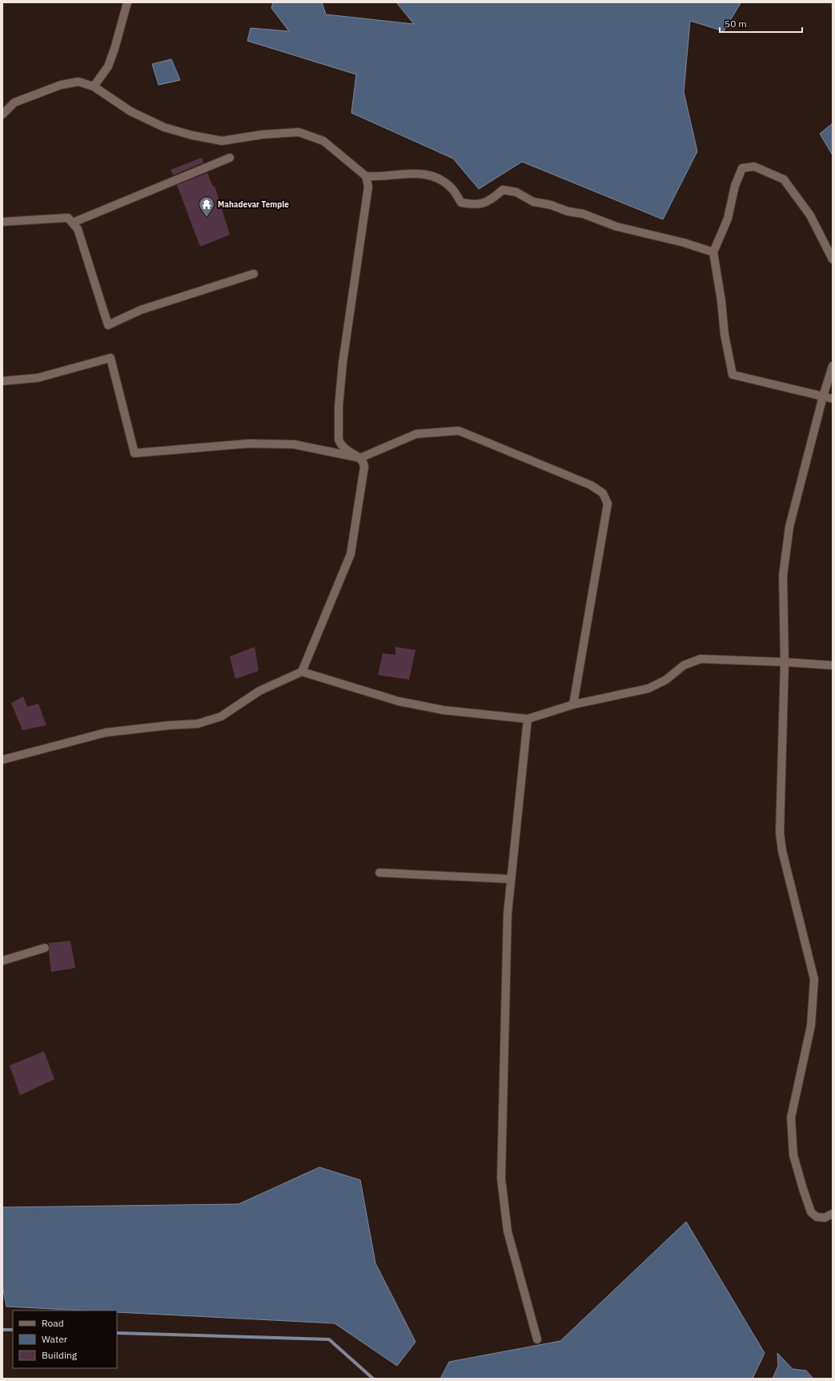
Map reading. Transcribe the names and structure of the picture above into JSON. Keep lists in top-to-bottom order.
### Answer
{
  "places": {
    "temple": ["Mahadevar Temple"]
  },
  "legend": ["Road", "Water", "Building"],
  "scale_bar": "50 m"
}
